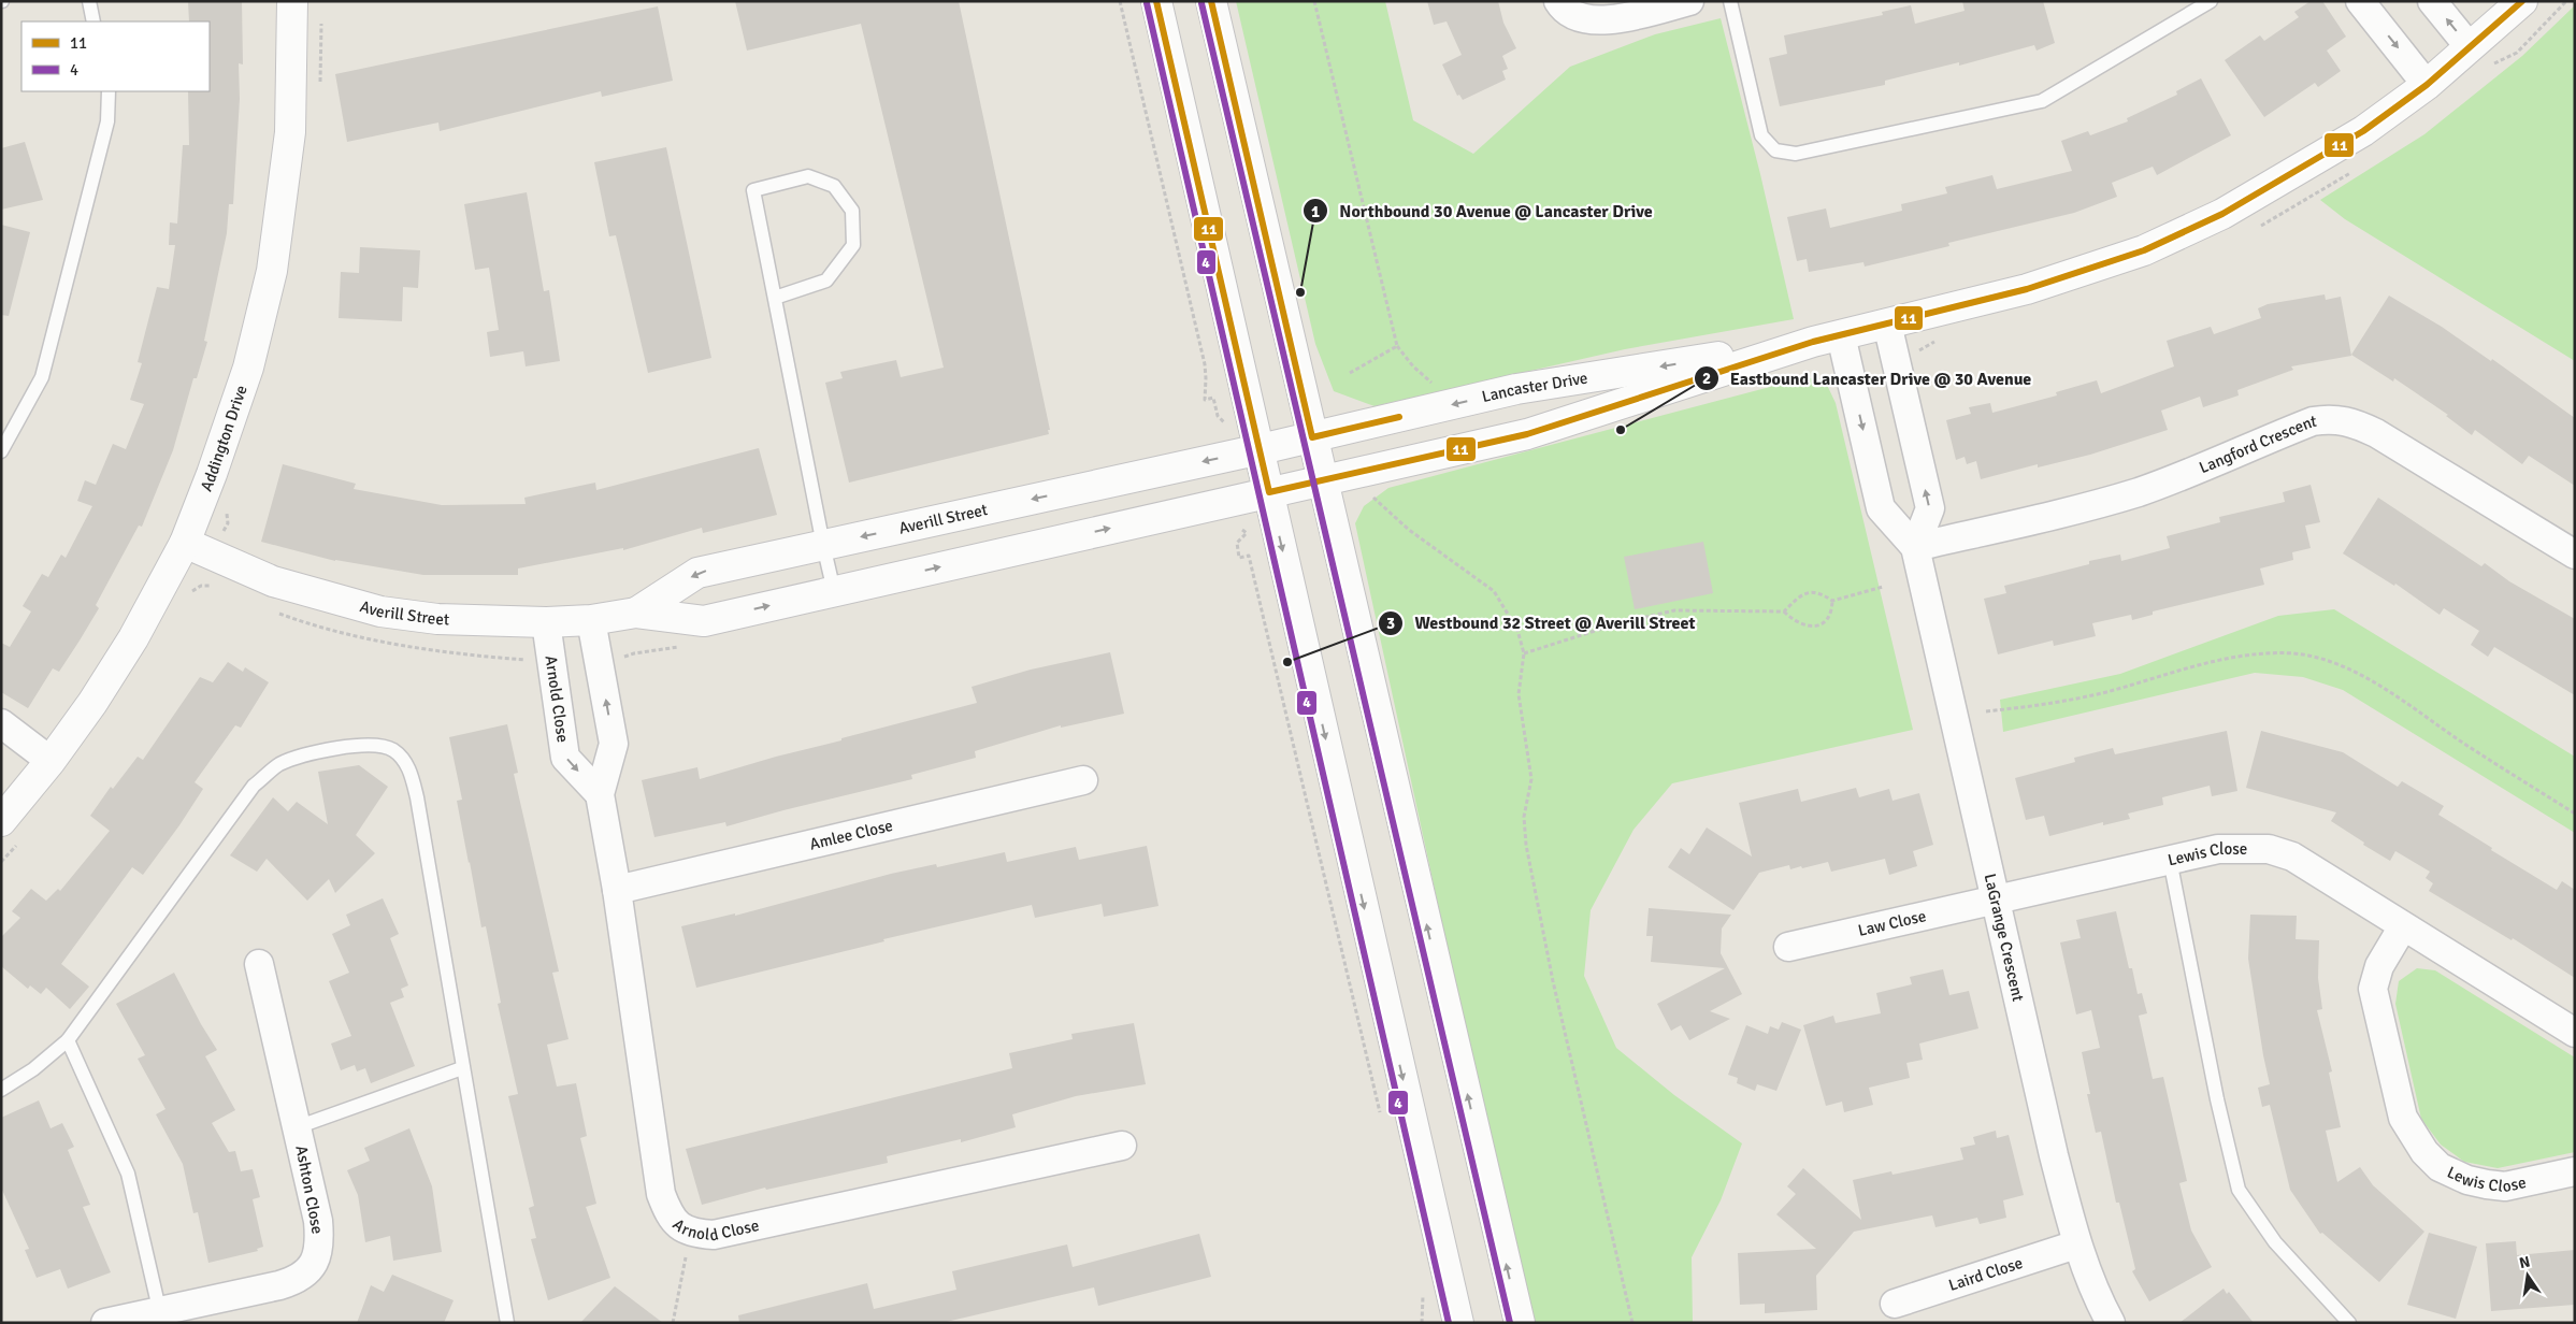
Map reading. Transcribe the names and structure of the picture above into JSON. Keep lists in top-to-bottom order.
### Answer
{
  "streets": {
    "street": [
      "Lancaster Drive",
      "Addington Drive",
      "Langford Crescent",
      "Averill Street",
      "Arnold Close",
      "Amlee Close",
      "Lewis Close",
      "Law Close",
      "LaGrange Crescent",
      "Ashton Close",
      "Laird Close"
    ]
  },
  "crossings": [
    ["Lancaster Drive", "Averill Street"],
    ["Lancaster Drive", "LaGrange Crescent"],
    ["Addington Drive", "Averill Street"],
    ["Langford Crescent", "LaGrange Crescent"],
    ["Averill Street", "Arnold Close"],
    ["Arnold Close", "Amlee Close"],
    ["Lewis Close", "Law Close"],
    ["Lewis Close", "LaGrange Crescent"],
    ["Law Close", "LaGrange Crescent"],
    ["LaGrange Crescent", "Laird Close"]
  ],
  "places": ["Northbound 30 Avenue @ Lancaster Drive", "Eastbound Lancaster Drive @ 30 Avenue", "Westbound 32 Street @ Averill Street"],
  "lines": ["transit line 11", "transit line 4"],
  "legend": ["11", "4"],
  "north": "top"
}
